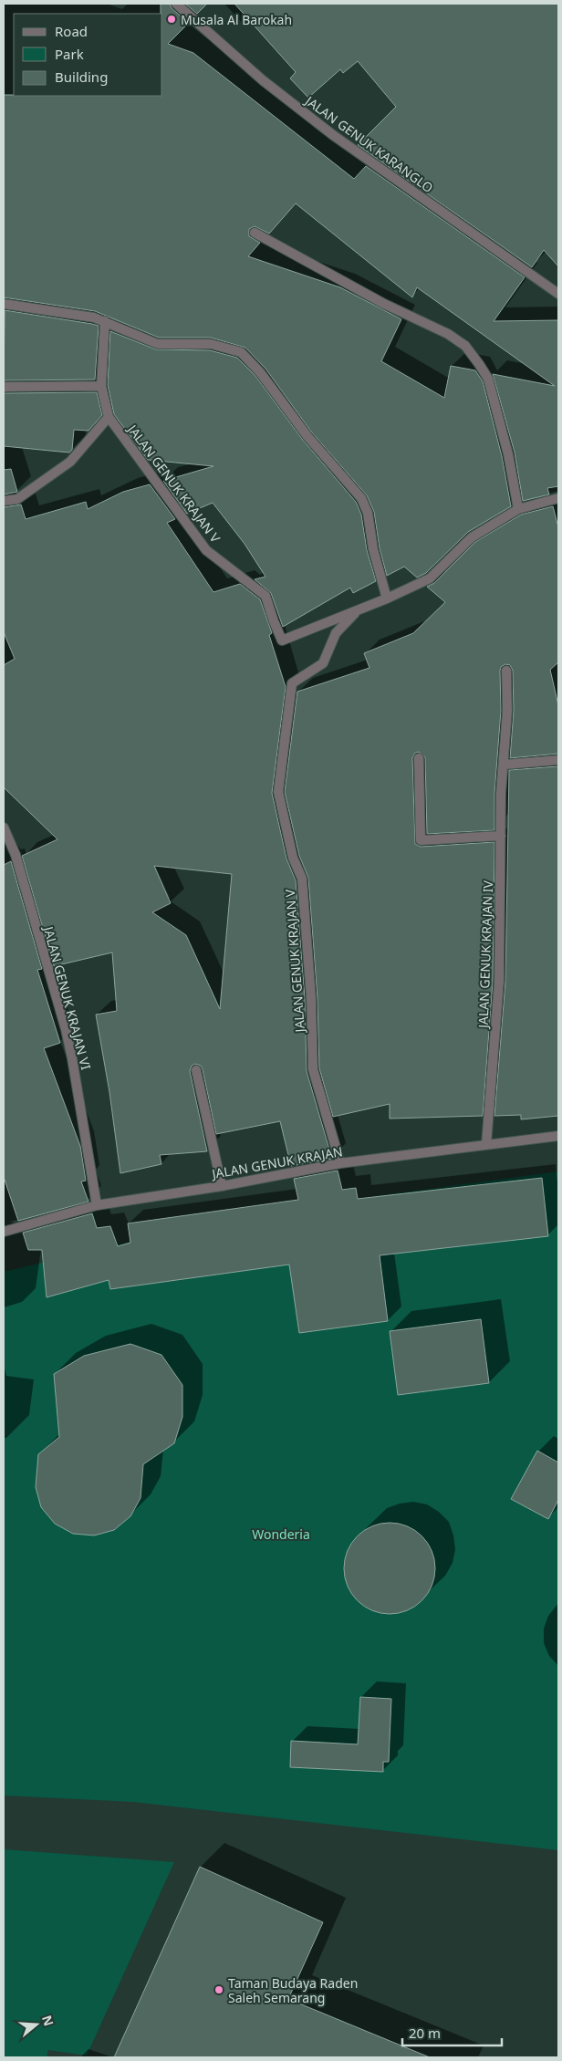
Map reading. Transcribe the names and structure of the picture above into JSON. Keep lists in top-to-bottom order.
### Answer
{
  "streets": {
    "street": [
      "JALAN GENUK KARANGLO",
      "JALAN GENUK KRAJAN V",
      "JALAN GENUK KRAJAN IV",
      "JALAN GENUK KRAJAN VI",
      "JALAN GENUK KRAJAN"
    ]
  },
  "crossings": [
    ["JALAN GENUK KRAJAN V", "JALAN GENUK KRAJAN"],
    ["JALAN GENUK KRAJAN IV", "JALAN GENUK KRAJAN"],
    ["JALAN GENUK KRAJAN VI", "JALAN GENUK KRAJAN"]
  ],
  "parks": ["Wonderia"],
  "places": ["Musala Al Barokah", "Taman Budaya Raden Saleh Semarang"],
  "legend": ["Road", "Park", "Building"],
  "scale_bar": "20 m",
  "north": "right"
}
